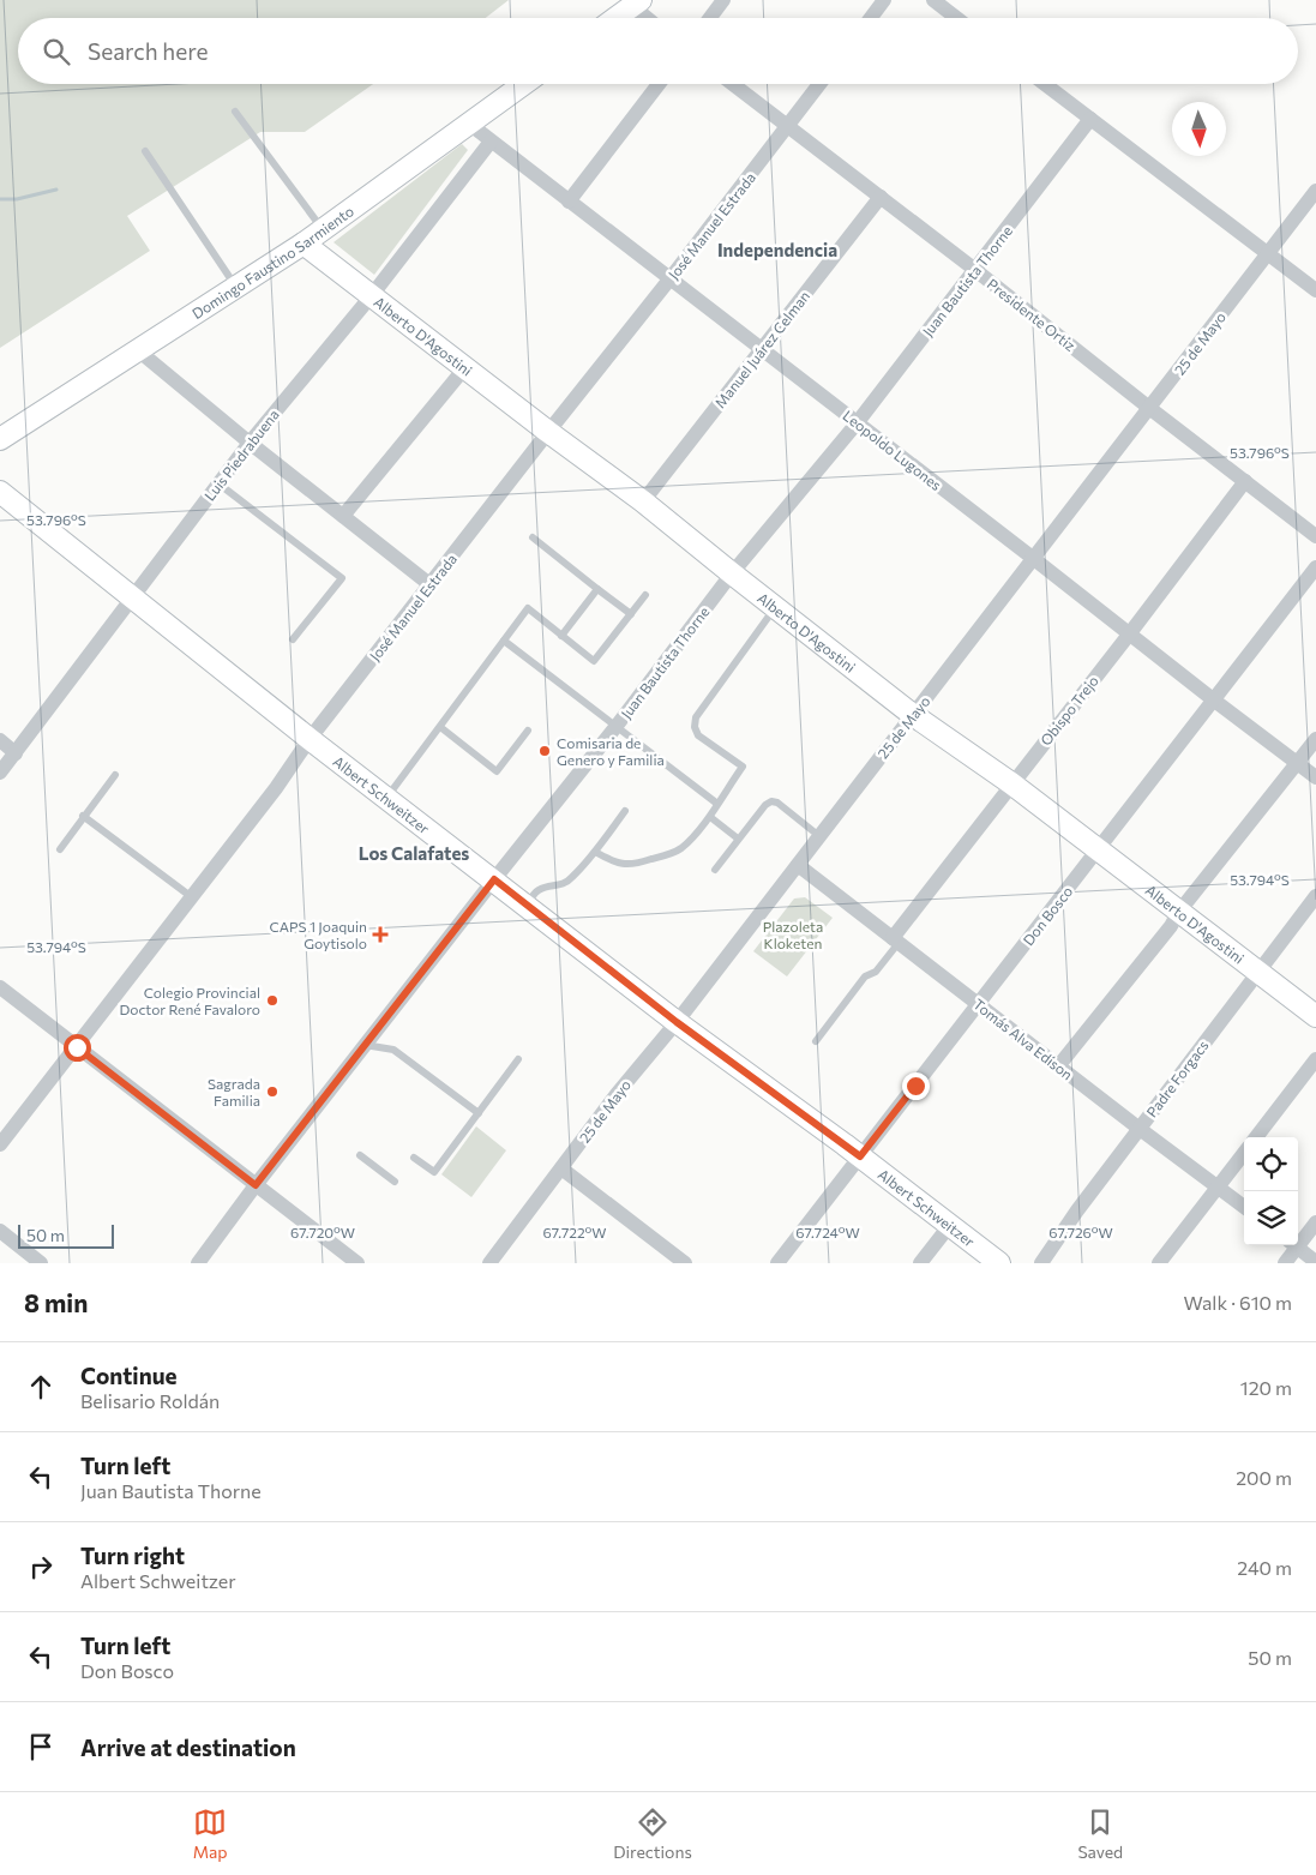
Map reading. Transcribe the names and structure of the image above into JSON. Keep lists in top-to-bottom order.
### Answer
{
  "streets": {
    "main road": ["Domingo Faustino Sarmiento", "Alberto D'Agostini", "Albert Schweitzer"],
    "street": [
      "José Manuel Estrada",
      "Juan Bautista Thorne",
      "Presidente Ortiz",
      "25 de Mayo",
      "Manuel Juárez Celman",
      "Leopoldo Lugones",
      "Luis Piedrabuena",
      "Obispo Trejo",
      "Don Bosco",
      "Tomás Alva Edison",
      "Padre Forgacs"
    ]
  },
  "crossings": [
    ["José Manuel Estrada", "Presidente Ortiz"],
    ["José Manuel Estrada", "Alberto D'Agostini"],
    ["José Manuel Estrada", "Leopoldo Lugones"],
    ["José Manuel Estrada", "Albert Schweitzer"],
    ["Domingo Faustino Sarmiento", "Alberto D'Agostini"],
    ["Domingo Faustino Sarmiento", "Leopoldo Lugones"],
    ["Juan Bautista Thorne", "Presidente Ortiz"],
    ["Juan Bautista Thorne", "Alberto D'Agostini"],
    ["Juan Bautista Thorne", "Leopoldo Lugones"],
    ["Juan Bautista Thorne", "Albert Schweitzer"],
    ["Presidente Ortiz", "25 de Mayo"],
    ["Presidente Ortiz", "Manuel Juárez Celman"],
    ["Presidente Ortiz", "Obispo Trejo"],
    ["Alberto D'Agostini", "25 de Mayo"],
    ["Alberto D'Agostini", "Manuel Juárez Celman"],
    ["Alberto D'Agostini", "Luis Piedrabuena"],
    ["Alberto D'Agostini", "Obispo Trejo"],
    ["Alberto D'Agostini", "Don Bosco"],
    ["Alberto D'Agostini", "Padre Forgacs"],
    ["25 de Mayo", "Leopoldo Lugones"],
    ["25 de Mayo", "Albert Schweitzer"],
    ["25 de Mayo", "Tomás Alva Edison"],
    ["Manuel Juárez Celman", "Leopoldo Lugones"],
    ["Leopoldo Lugones", "Luis Piedrabuena"],
    ["Leopoldo Lugones", "Obispo Trejo"],
    ["Leopoldo Lugones", "Don Bosco"],
    ["Luis Piedrabuena", "Albert Schweitzer"],
    ["Obispo Trejo", "Tomás Alva Edison"],
    ["Albert Schweitzer", "Don Bosco"],
    ["Don Bosco", "Tomás Alva Edison"],
    ["Tomás Alva Edison", "Padre Forgacs"]
  ],
  "districts": ["Independencia", "Los Calafates"],
  "parks": ["Plazoleta Kloketen"],
  "places": {
    "other": ["Comisaria de Genero y Familia", "Colegio Provincial Doctor René Favaloro", "Sagrada Familia"],
    "health": ["CAPS 1 Joaquin Goytisolo"]
  },
  "scale_bar": "50 m",
  "north": "bottom",
  "page": {
    "search": "Search here",
    "scale": "50 m",
    "heading": ["8 min", "Walk · 610 m"],
    "list": [
      ["Continue", "Belisario Roldán", "120 m"],
      ["Turn left", "Juan Bautista Thorne", "200 m"],
      ["Turn right", "Albert Schweitzer", "240 m"],
      ["Turn left", "Don Bosco", "50 m"],
      "Arrive at destination"
    ],
    "nav": ["Map", "Directions", "Saved"]
  },
  "coordinates": [
    "53.796°S",
    "53.794°S",
    "67.720°W",
    "67.722°W",
    "67.724°W",
    "67.726°W"
  ]
}
